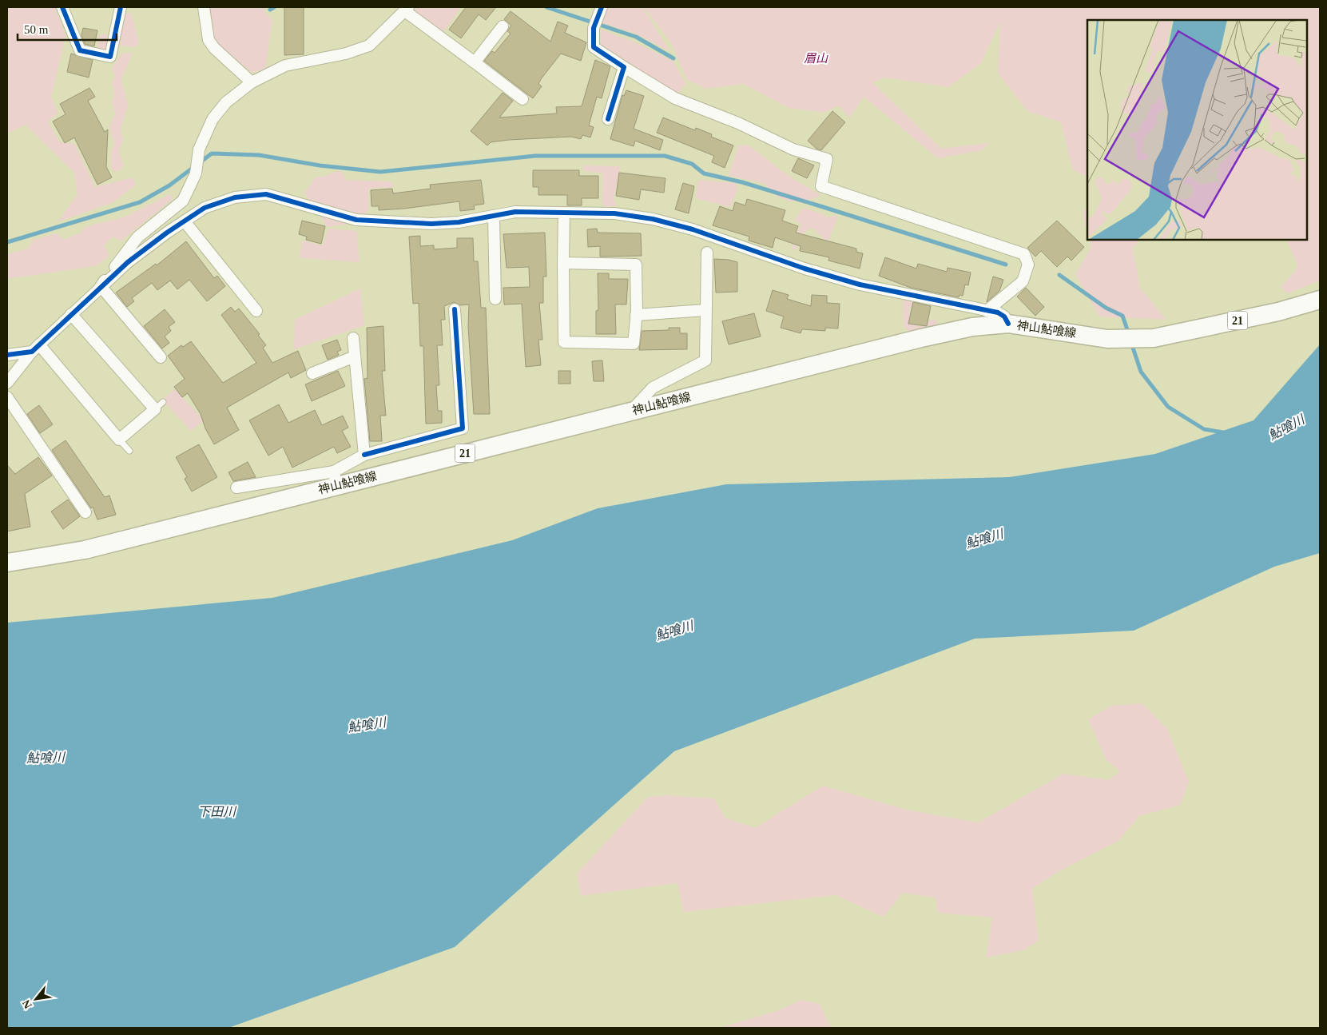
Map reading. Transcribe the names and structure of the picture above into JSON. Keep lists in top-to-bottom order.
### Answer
{
  "streets": {
    "main road": ["21", "神山鮎喰線"]
  },
  "water": ["鮎喰川", "下田川"],
  "parks": ["眉山"],
  "scale_bar": "50 m",
  "north": "bottom left"
}
